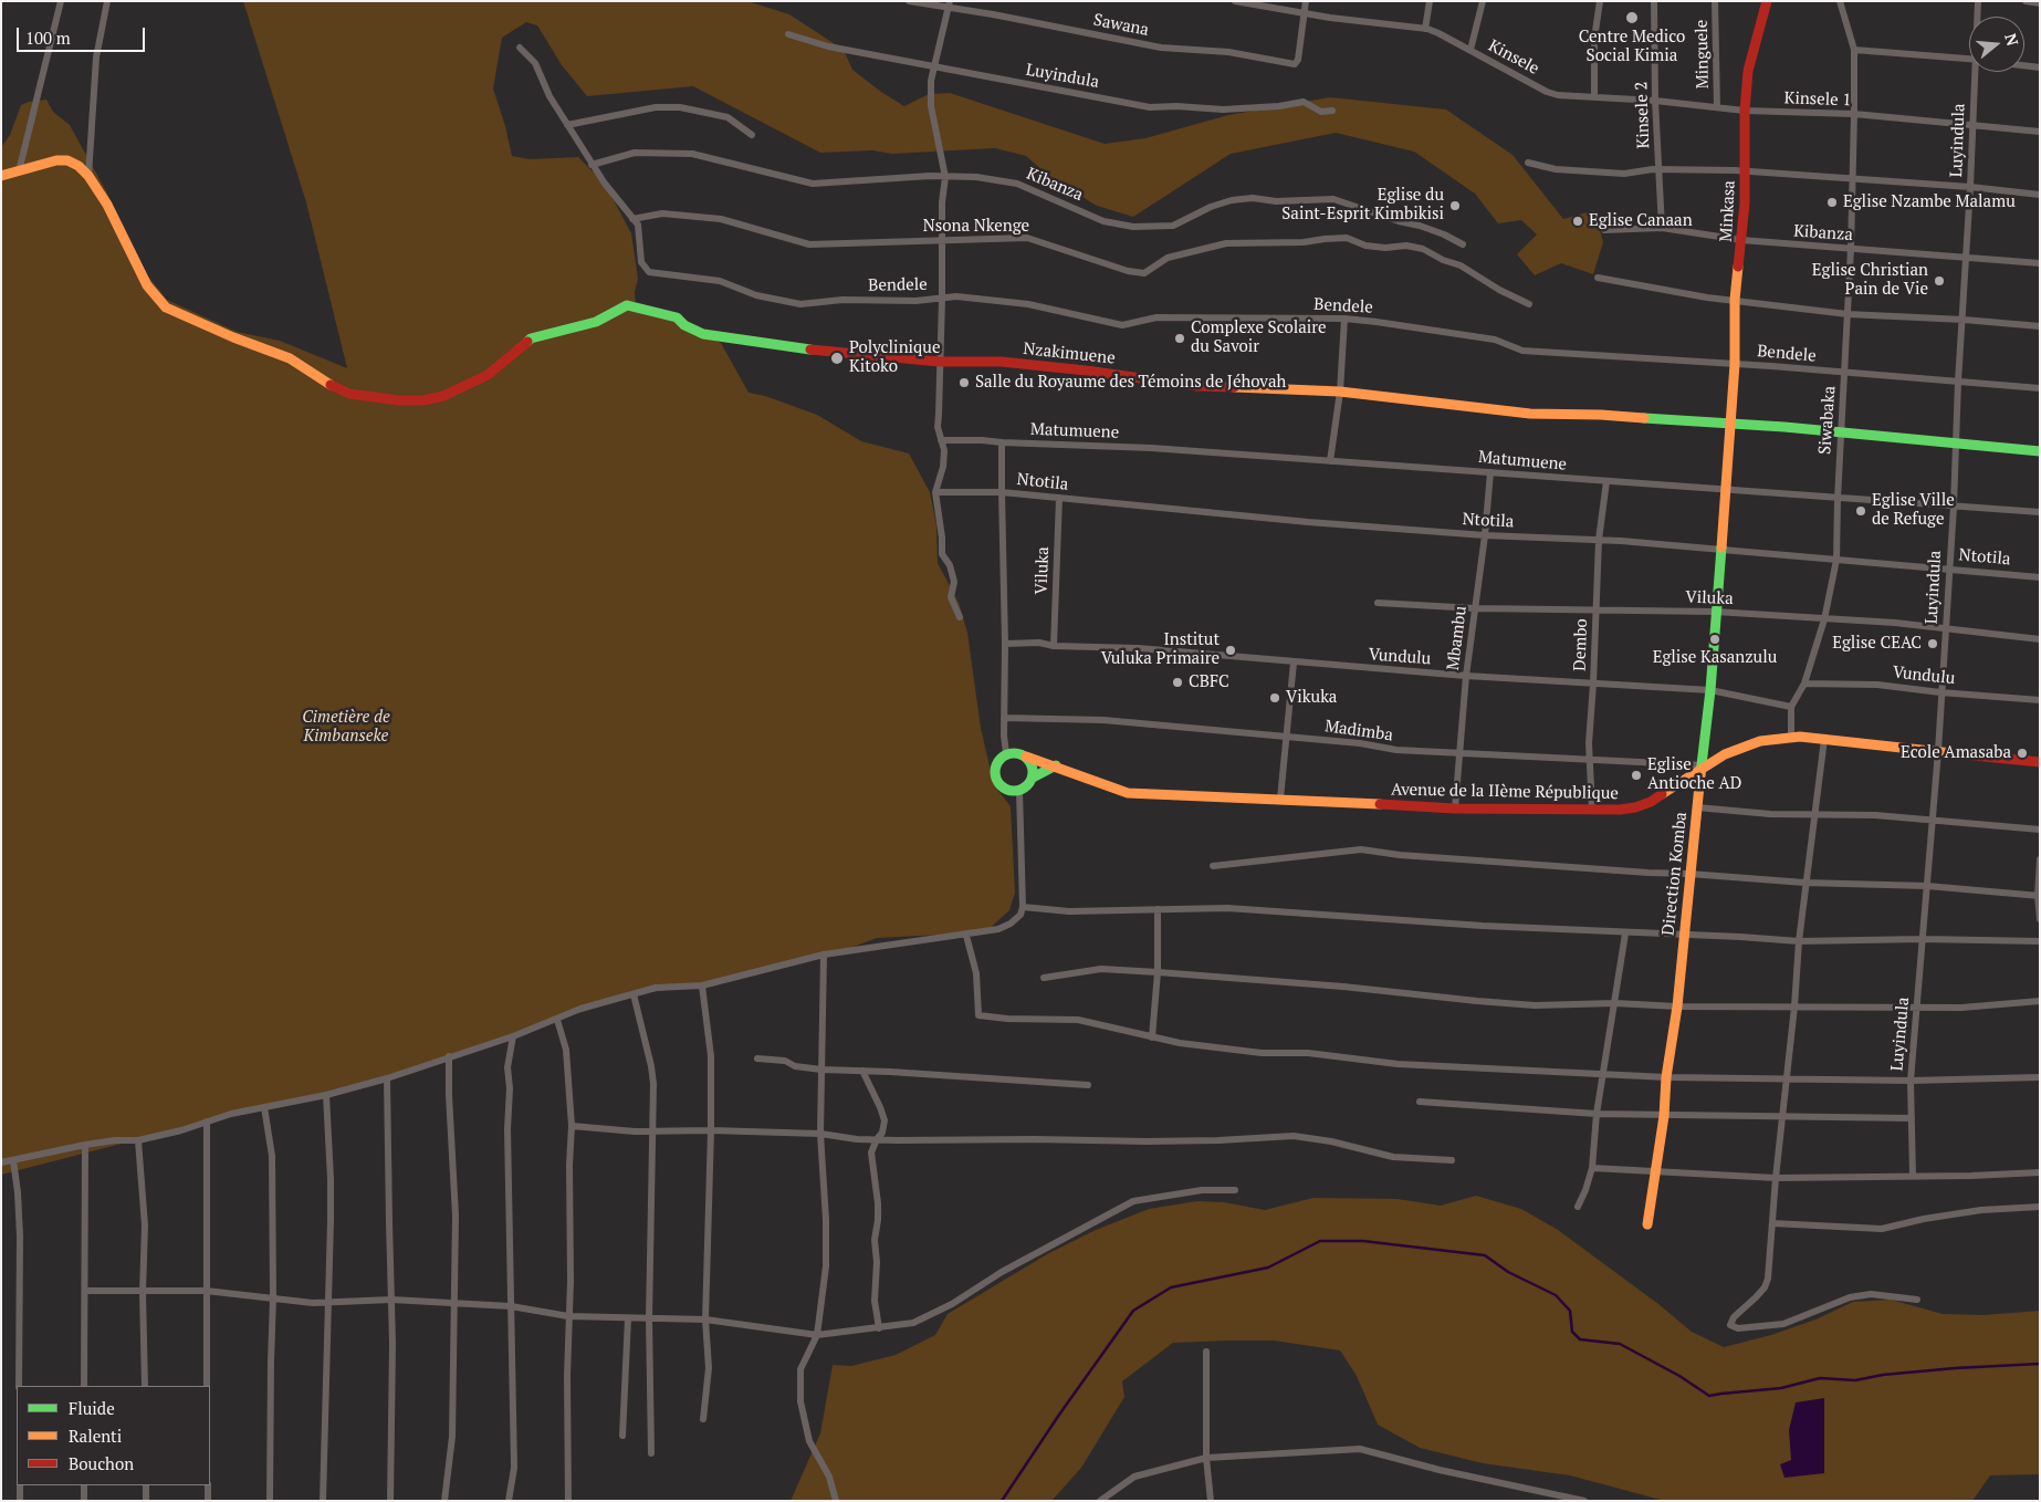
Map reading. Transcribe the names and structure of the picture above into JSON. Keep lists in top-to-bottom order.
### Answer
{
  "streets": {
    "street": [
      "Sawana",
      "Minguele",
      "Kinsele",
      "Luyindula",
      "Kinsele 1",
      "Kinsele 2",
      "Kibanza",
      "Minkasa",
      "Nsona Nkenge",
      "Bendele",
      "Nzakimuene",
      "Siwabaka",
      "Matumuene",
      "Ntotila",
      "Viluka",
      "Mbambu",
      "Dembo",
      "Vundulu",
      "Madimba",
      "Avenue de la IIème République",
      "Direction Komba"
    ]
  },
  "crossings": [
    ["Sawana", "Kinsele"],
    ["Minguele", "Kinsele 1"],
    ["Kinsele", "Kinsele 1"],
    ["Luyindula", "Kinsele 1"],
    ["Luyindula", "Kibanza"],
    ["Luyindula", "Bendele"],
    ["Luyindula", "Nzakimuene"],
    ["Luyindula", "Matumuene"],
    ["Luyindula", "Ntotila"],
    ["Luyindula", "Viluka"],
    ["Luyindula", "Vundulu"],
    ["Luyindula", "Avenue de la IIème République"],
    ["Kinsele 1", "Kinsele 2"],
    ["Kinsele 1", "Minkasa"],
    ["Kinsele 1", "Siwabaka"],
    ["Kinsele 2", "Kibanza"],
    ["Kibanza", "Minkasa"],
    ["Kibanza", "Siwabaka"],
    ["Minkasa", "Bendele"],
    ["Minkasa", "Nzakimuene"],
    ["Minkasa", "Direction Komba"],
    ["Nsona Nkenge", "Bendele"],
    ["Bendele", "Siwabaka"],
    ["Nzakimuene", "Siwabaka"],
    ["Nzakimuene", "Direction Komba"],
    ["Siwabaka", "Matumuene"],
    ["Siwabaka", "Ntotila"],
    ["Siwabaka", "Viluka"],
    ["Siwabaka", "Vundulu"],
    ["Siwabaka", "Avenue de la IIème République"],
    ["Matumuene", "Mbambu"],
    ["Matumuene", "Dembo"],
    ["Matumuene", "Direction Komba"],
    ["Ntotila", "Viluka"],
    ["Ntotila", "Mbambu"],
    ["Ntotila", "Dembo"],
    ["Ntotila", "Direction Komba"],
    ["Viluka", "Mbambu"],
    ["Viluka", "Dembo"],
    ["Viluka", "Vundulu"],
    ["Viluka", "Direction Komba"],
    ["Mbambu", "Vundulu"],
    ["Mbambu", "Madimba"],
    ["Mbambu", "Avenue de la IIème République"],
    ["Dembo", "Vundulu"],
    ["Dembo", "Madimba"],
    ["Dembo", "Avenue de la IIème République"],
    ["Vundulu", "Direction Komba"],
    ["Madimba", "Avenue de la IIème République"],
    ["Madimba", "Direction Komba"],
    ["Avenue de la IIème République", "Direction Komba"]
  ],
  "parks": ["Cimetière de Kimbanseke"],
  "places": [
    "Centre Medico Social Kimia",
    "Eglise Nzambe Malamu",
    "Eglise du Saint-Esprit Kimbikisi",
    "Eglise Canaan",
    "Eglise Christian Pain de Vie",
    "Complexe Scolaire du Savoir",
    "Polyclinique Kitoko",
    "Salle du Royaume des Témoins de Jéhovah",
    "Eglise Ville de Refuge",
    "Eglise Kasanzulu",
    "Eglise CEAC",
    "Institut Vuluka Primaire",
    "CBFC",
    "Vikuka",
    "Ecole Amasaba",
    "Eglise Antioche AD"
  ],
  "legend": ["Fluide", "Ralenti", "Bouchon"],
  "scale_bar": "100 m",
  "north": "right"
}
